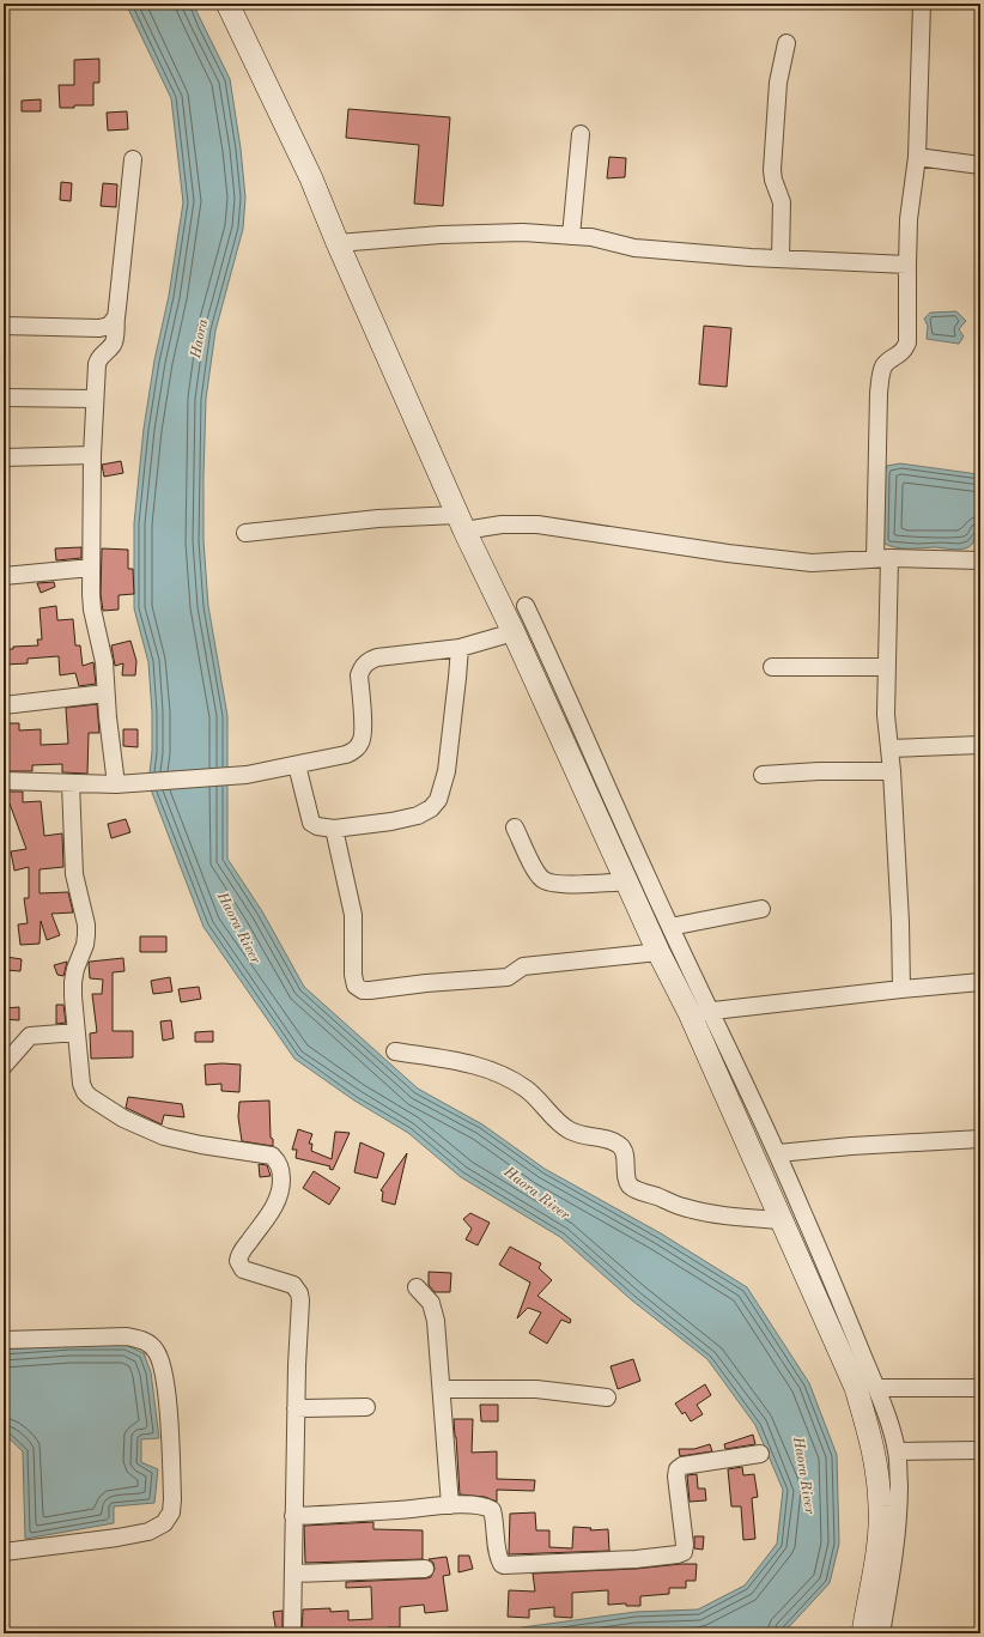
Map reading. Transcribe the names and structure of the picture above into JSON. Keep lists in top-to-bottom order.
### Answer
{
  "water": ["Haora", "Haora River"]
}
